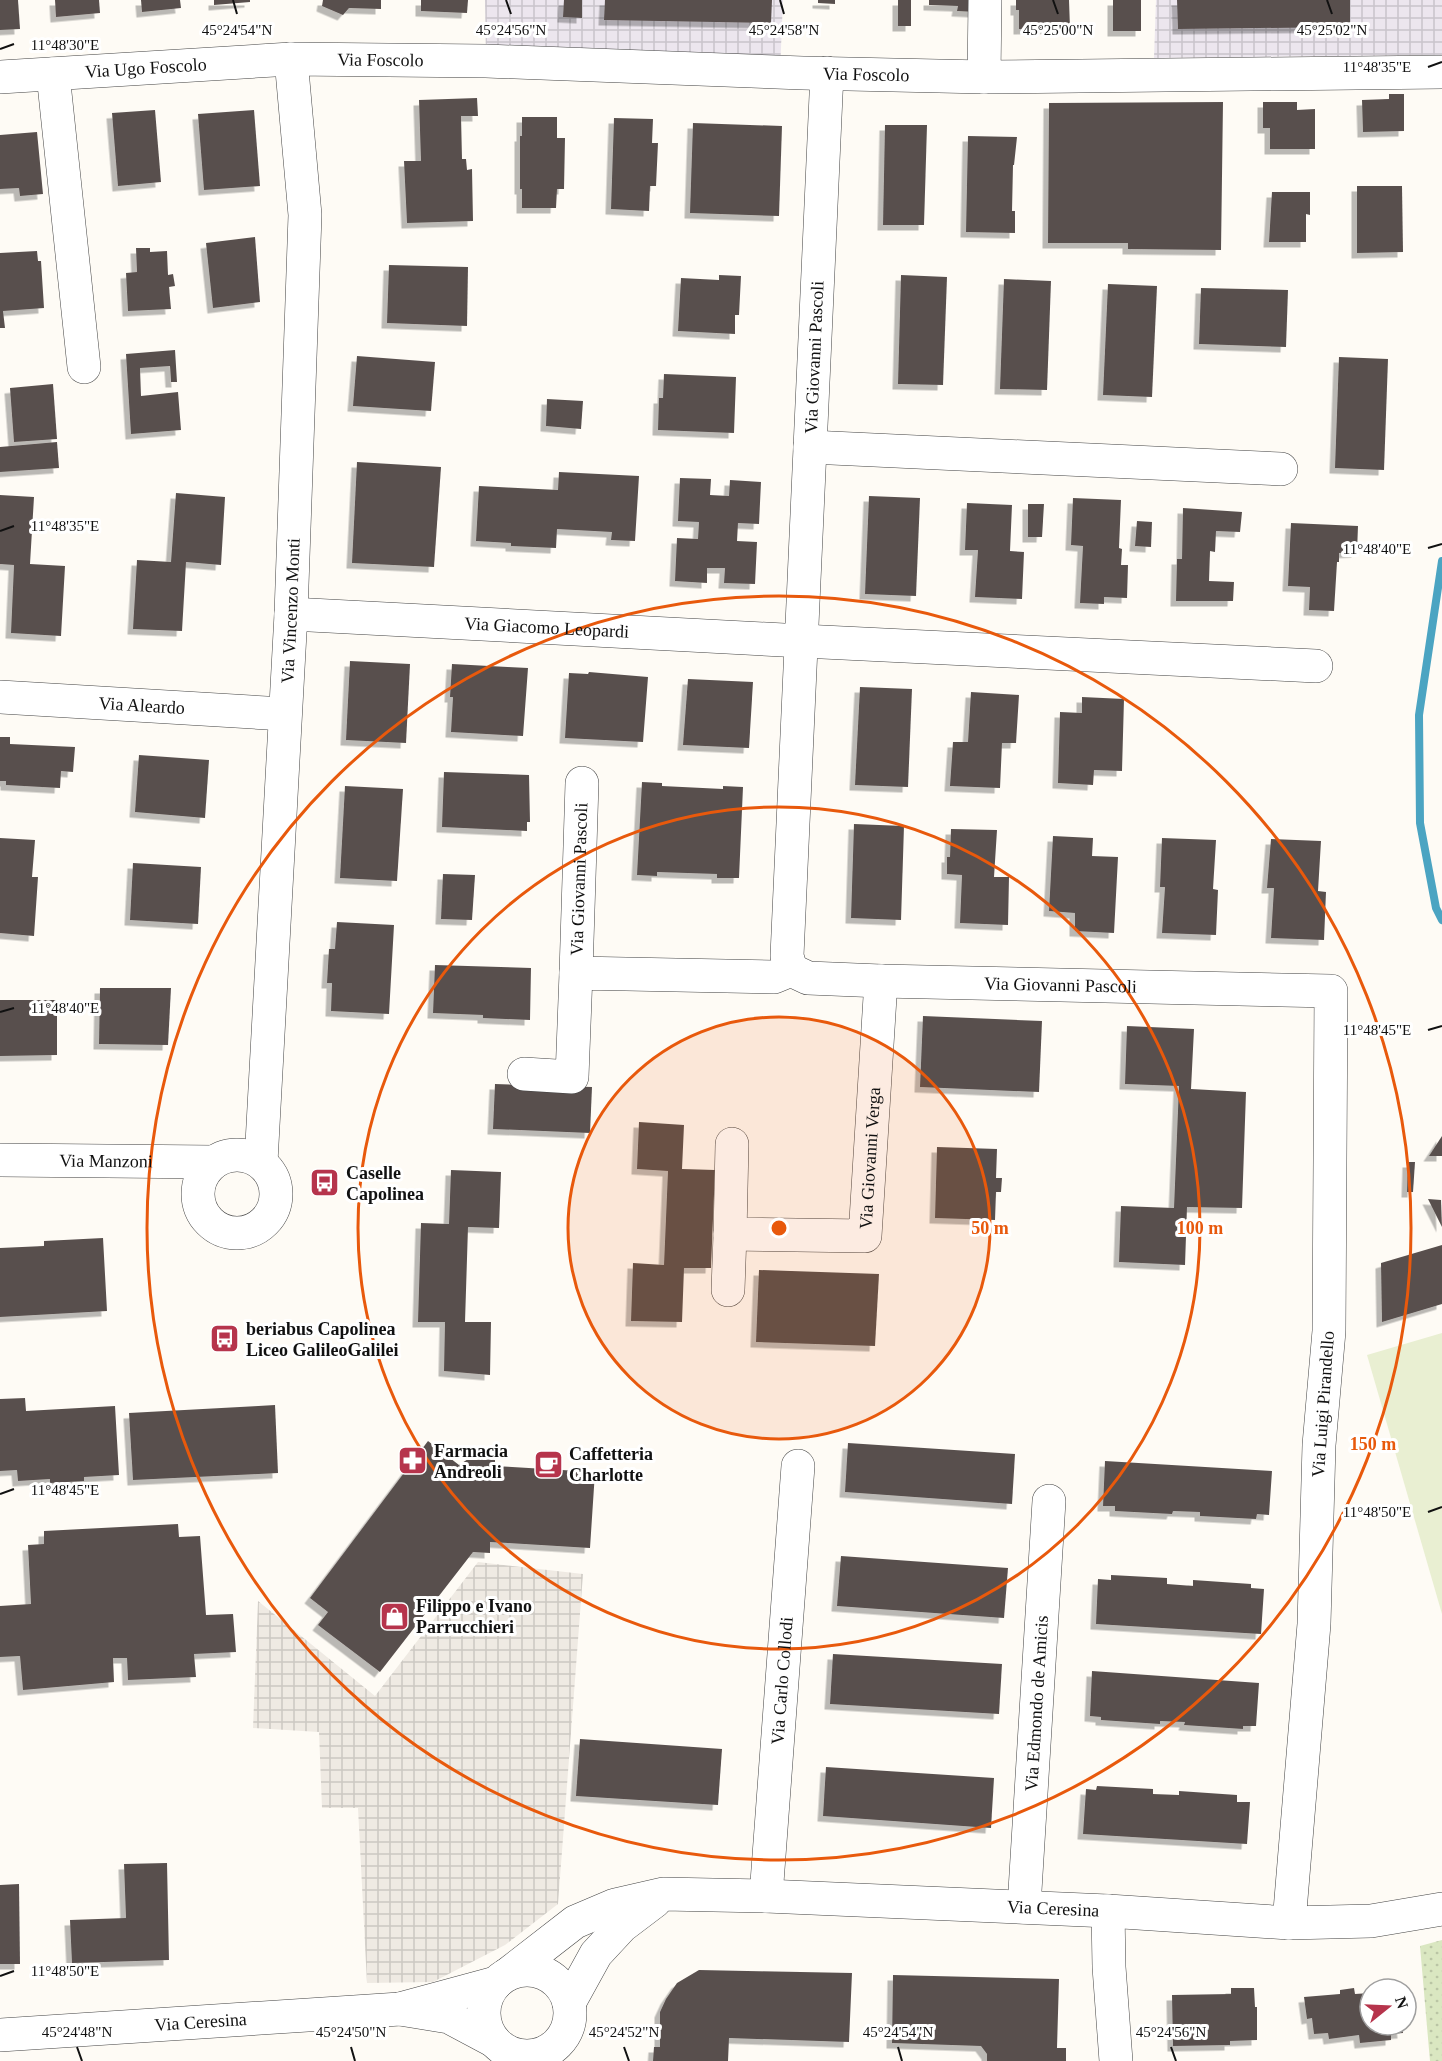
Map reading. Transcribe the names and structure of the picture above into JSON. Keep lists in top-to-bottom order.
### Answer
{
  "streets": {
    "street": [
      "Via Foscolo",
      "Via Ugo Foscolo",
      "Via Giovanni Pascoli",
      "Via Vincenzo Monti",
      "Via Giacomo Leopardi",
      "Via Aleardo",
      "Via Giovanni Verga",
      "Via Manzoni",
      "Via Luigi Pirandello",
      "Via Carlo Collodi",
      "Via Edmondo de Amicis",
      "Via Ceresina"
    ]
  },
  "crossings": [
    ["Via Foscolo", "Via Ugo Foscolo"],
    ["Via Foscolo", "Via Giovanni Pascoli"],
    ["Via Foscolo", "Via Vincenzo Monti"],
    ["Via Ugo Foscolo", "Via Vincenzo Monti"],
    ["Via Giovanni Pascoli", "Via Giacomo Leopardi"],
    ["Via Giovanni Pascoli", "Via Giovanni Verga"],
    ["Via Giovanni Pascoli", "Via Luigi Pirandello"],
    ["Via Vincenzo Monti", "Via Giacomo Leopardi"],
    ["Via Vincenzo Monti", "Via Aleardo"],
    ["Via Vincenzo Monti", "Via Manzoni"],
    ["Via Luigi Pirandello", "Via Ceresina"],
    ["Via Carlo Collodi", "Via Ceresina"],
    ["Via Edmondo de Amicis", "Via Ceresina"]
  ],
  "places": {
    "bus stop": ["Caselle Capolinea", "beriabus Capolinea Liceo GalileoGalilei"],
    "pharmacy": ["Farmacia Andreoli"],
    "cafe": ["Caffetteria Charlotte"],
    "shop": ["Filippo e Ivano Parrucchieri"]
  },
  "north": "right",
  "coordinates": [
    "45°24'54\"N",
    "45°24'56\"N",
    "45°24'58\"N",
    "45°25'00\"N",
    "45°25'02\"N",
    "11°48'30\"E",
    "11°48'35\"E",
    "11°48'40\"E",
    "11°48'45\"E",
    "11°48'50\"E",
    "45°24'48\"N",
    "45°24'50\"N",
    "45°24'52\"N"
  ],
  "rings": ["50 m", "100 m", "150 m"]
}
